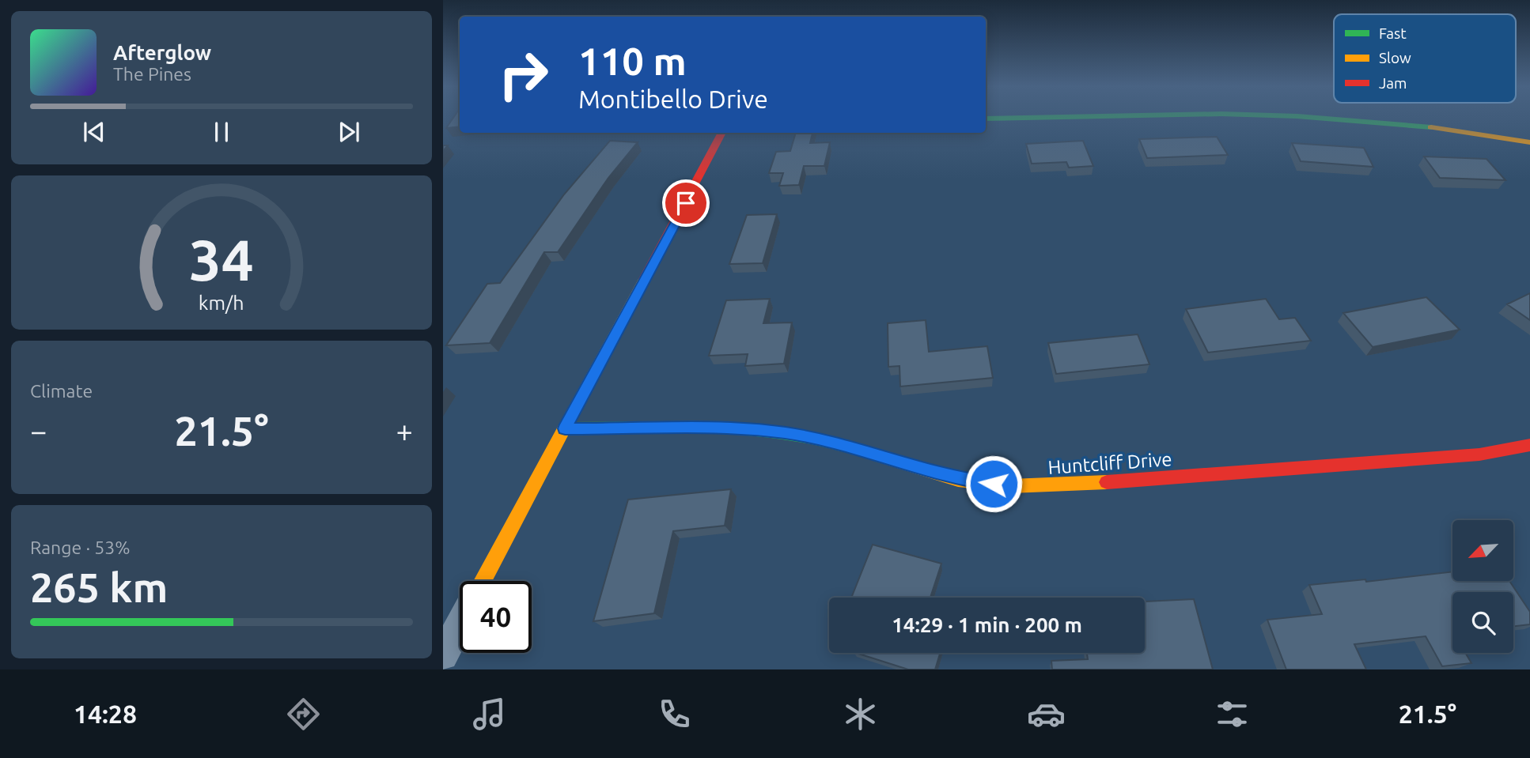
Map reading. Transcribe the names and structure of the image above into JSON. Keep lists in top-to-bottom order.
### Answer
{
  "streets": {
    "street": ["Huntcliff Drive"]
  },
  "legend": ["Fast", "Slow", "Jam"],
  "north": "bottom left",
  "page": {
    "turn": ["110 m", "Montibello Drive"],
    "song": ["Afterglow", "The Pines"],
    "tile": [
      "Climate",
      ["Range · 53%", "265 km"]
    ],
    "heat": ["−", "21.5°", "+"],
    "limit": "40",
    "trip": "14:29 · 1 min · 200 m",
    "tabs": ["14:28", "21.5°"],
    "gauge": ["34", "km/h"]
  }
}
